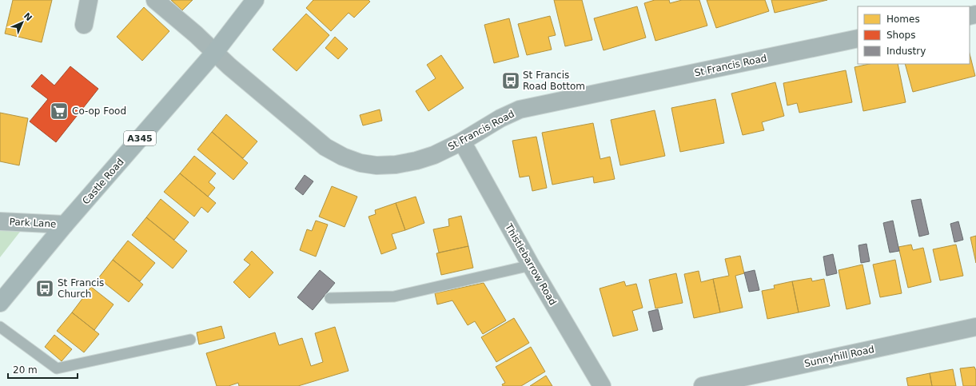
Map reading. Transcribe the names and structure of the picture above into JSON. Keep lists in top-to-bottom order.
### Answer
{
  "streets": {
    "main road": ["A345", "Castle Road"],
    "street": [
      "St Francis Road",
      "Park Lane",
      "Thistlebarrow Road",
      "Sunnyhill Road"
    ]
  },
  "crossings": [
    ["St Francis Road", "Castle Road"],
    ["St Francis Road", "Thistlebarrow Road"],
    ["Castle Road", "Park Lane"]
  ],
  "places": {
    "bus stop": ["St Francis Road Bottom", "St Francis Church"],
    "supermarket": ["Co-op Food"]
  },
  "legend": ["Homes", "Shops", "Industry"],
  "scale_bar": "20 m",
  "north": "top right"
}
